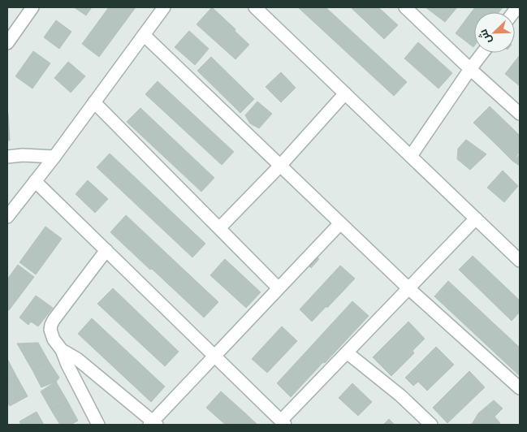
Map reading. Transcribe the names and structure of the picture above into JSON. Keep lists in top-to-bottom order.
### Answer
{
  "north": "bottom left"
}
